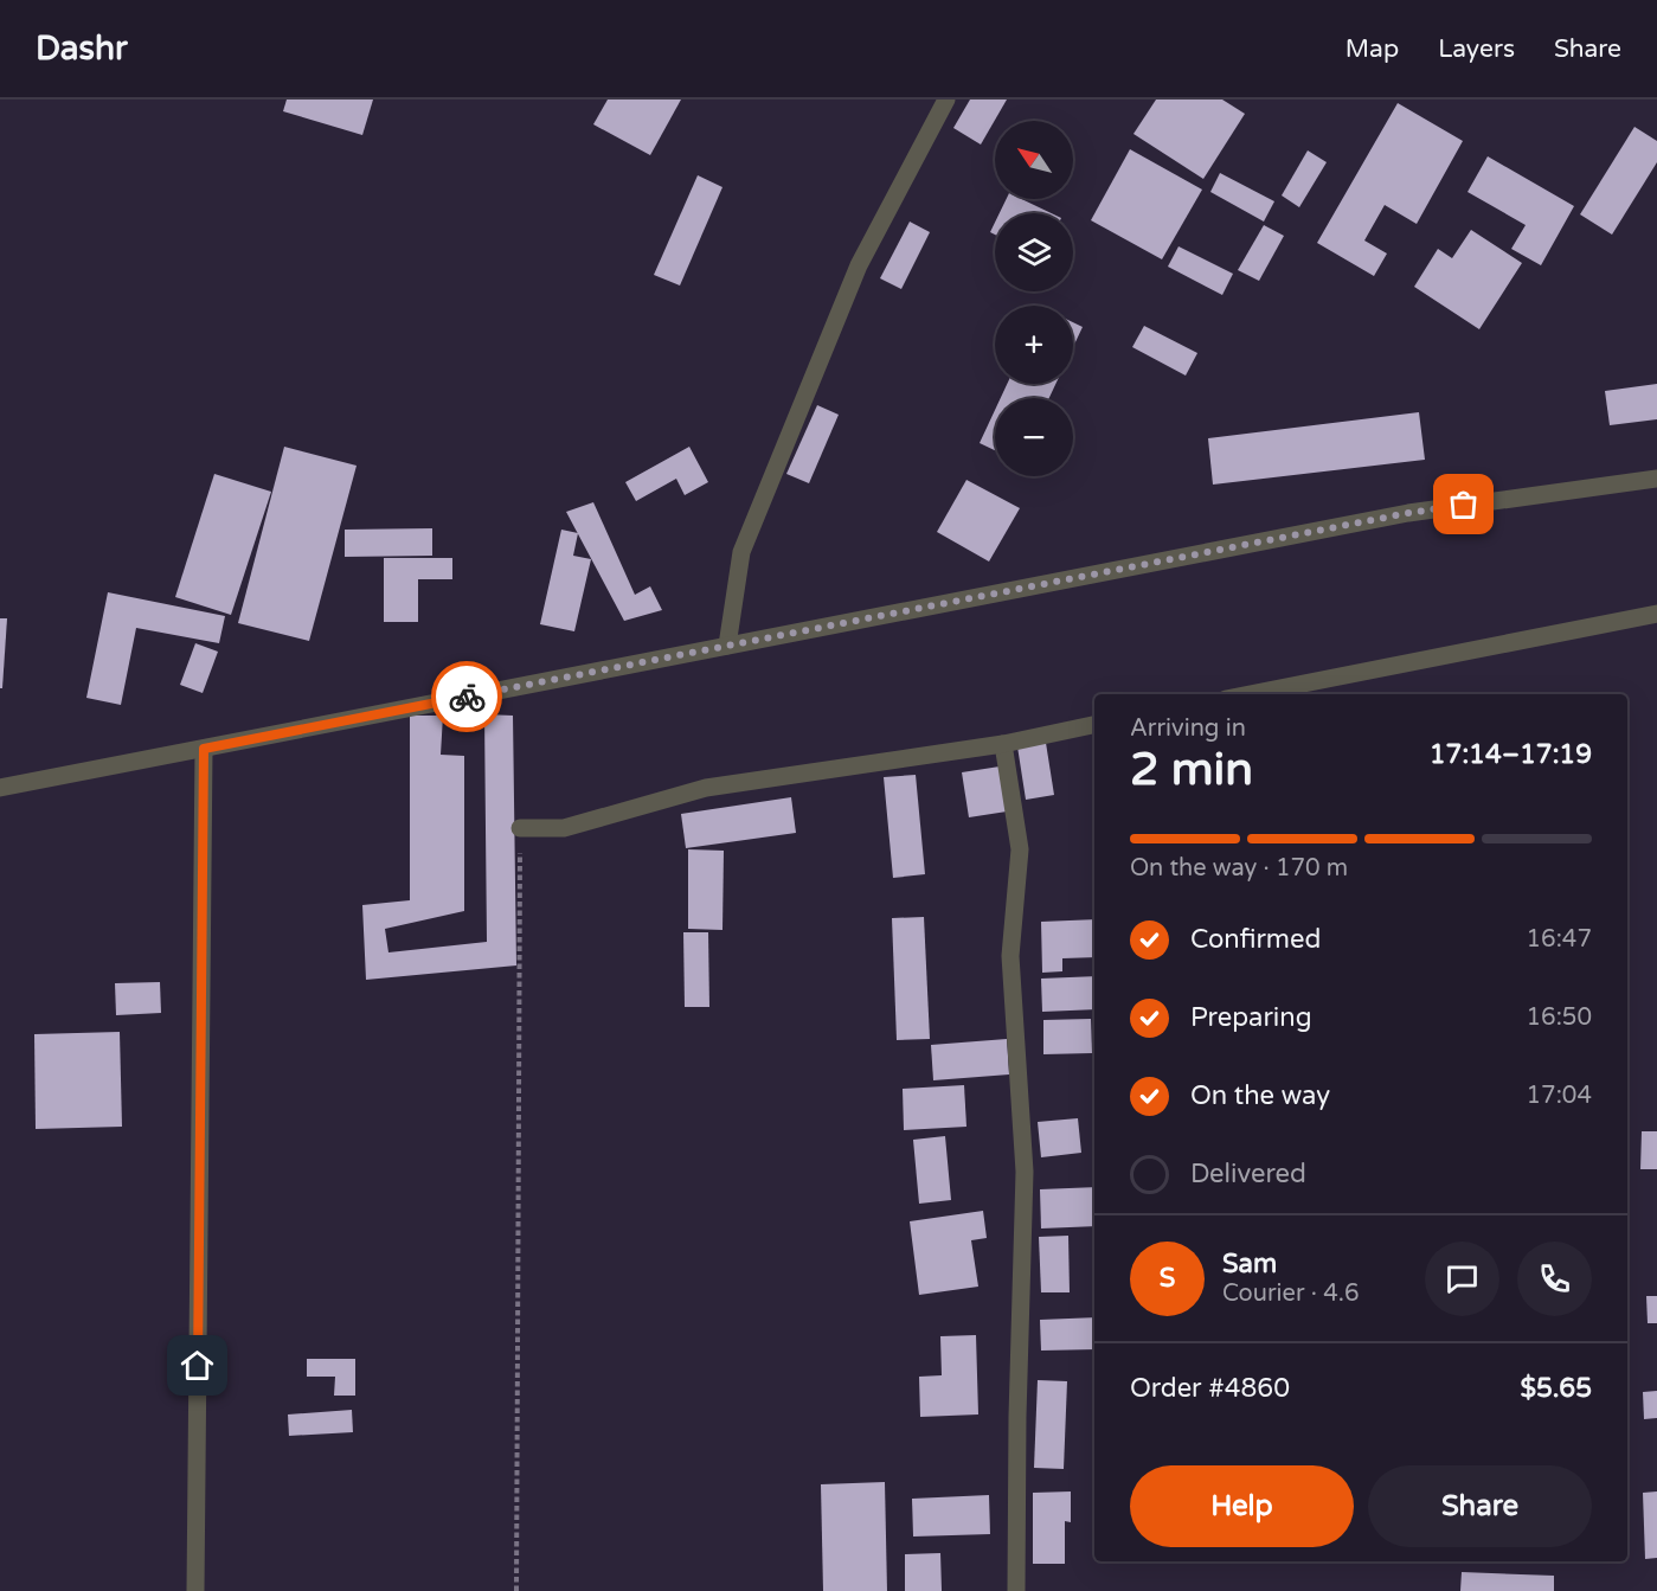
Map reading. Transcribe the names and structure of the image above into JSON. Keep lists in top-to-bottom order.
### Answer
{
  "north": "top left",
  "page": {
    "header": "Dashr",
    "nav": ["Map", "Layers", "Share"],
    "map_buttons": ["+", "−"],
    "heading": ["2 min", "Arriving in", "17:14–17:19"],
    "panel": [
      "Sam",
      "Courier · 4.6",
      "Order #4860",
      "$5.65"
    ],
    "bar": "On the way · 170 m",
    "list": [
      ["Confirmed", "16:47"],
      ["Preparing", "16:50"],
      ["On the way", "17:04"],
      "Delivered"
    ],
    "round": "S",
    "buttons": ["Help", "Share"]
  }
}
